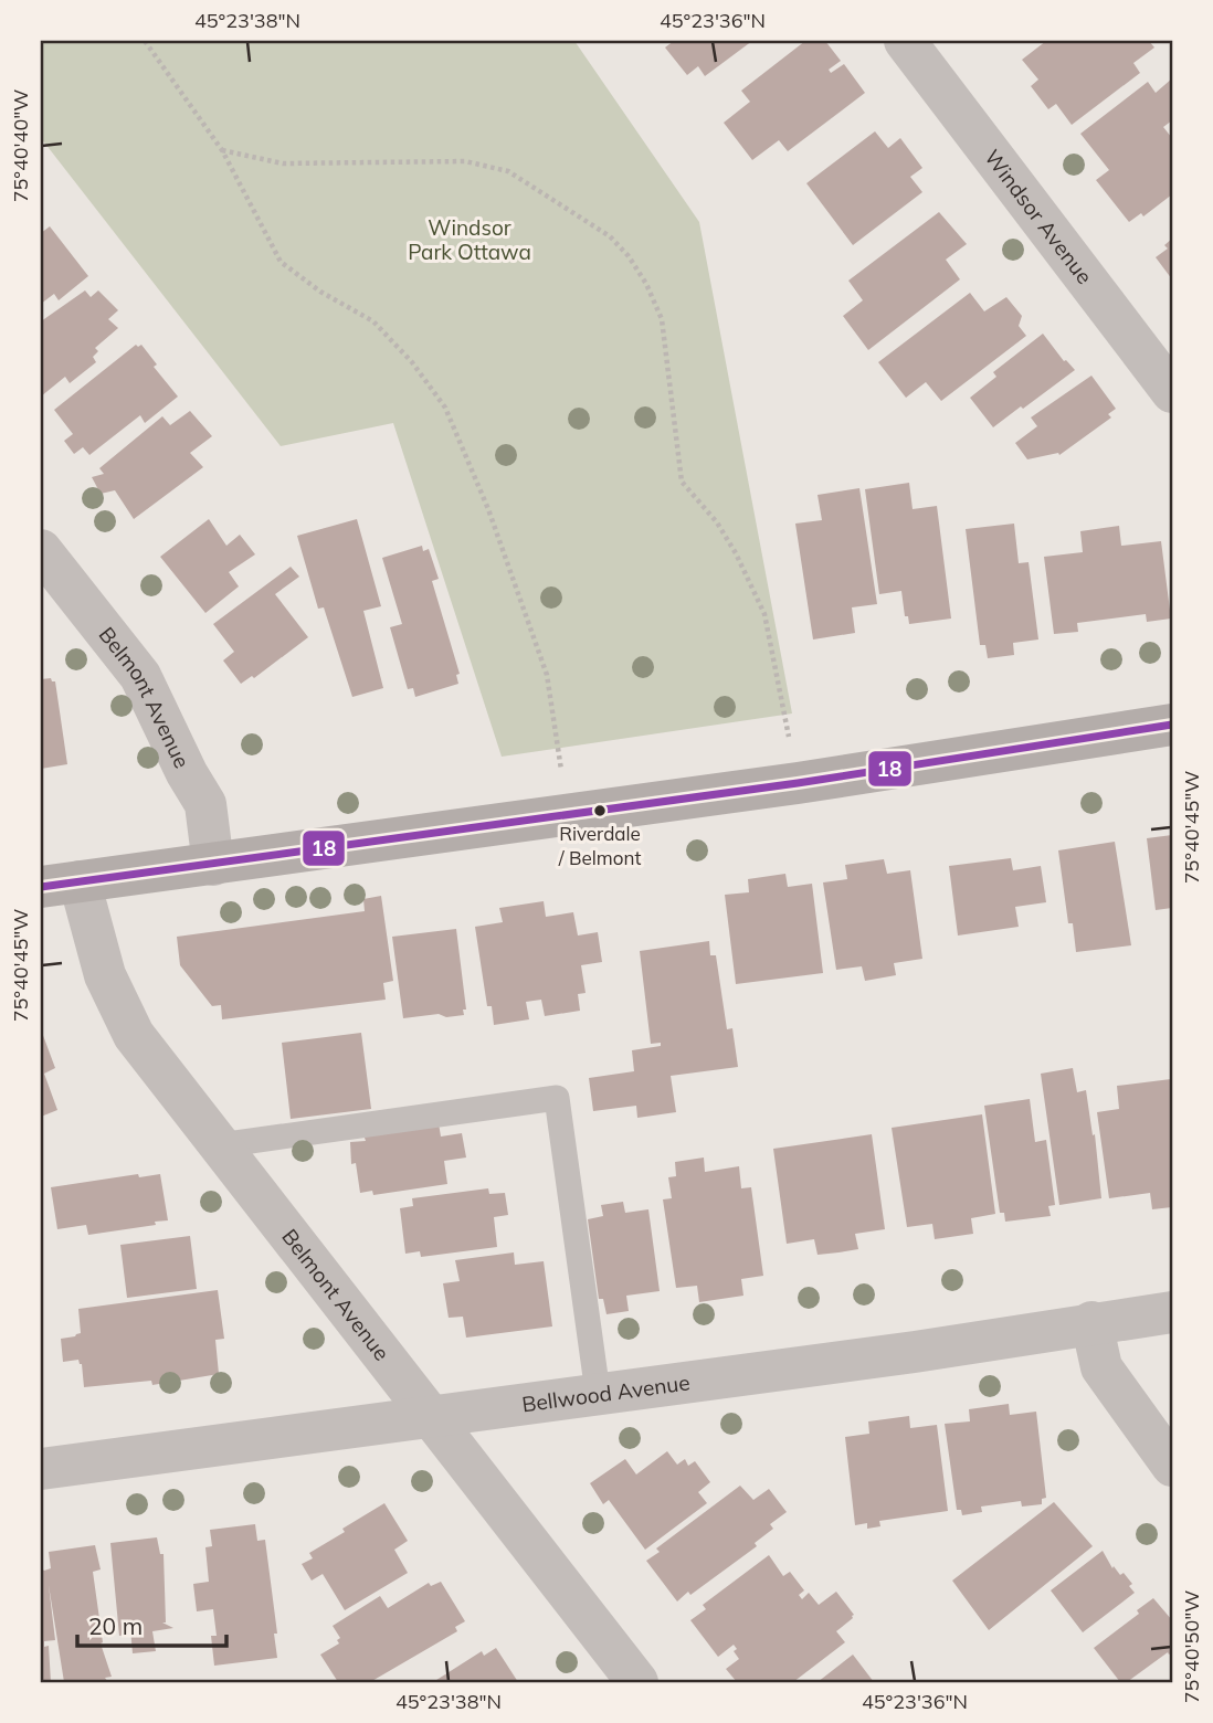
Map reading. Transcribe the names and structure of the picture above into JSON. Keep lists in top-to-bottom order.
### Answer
{
  "streets": {
    "street": ["Windsor Avenue", "Belmont Avenue", "Bellwood Avenue"]
  },
  "crossings": [
    ["Belmont Avenue", "Bellwood Avenue"]
  ],
  "parks": ["Windsor Park Ottawa"],
  "places": ["Riverdale / Belmont"],
  "lines": ["transit line 18"],
  "scale_bar": "20 m",
  "coordinates": [
    "45°23'38\"N",
    "45°23'36\"N",
    "75°40'40\"W",
    "75°40'45\"W",
    "75°40'50\"W"
  ]
}
